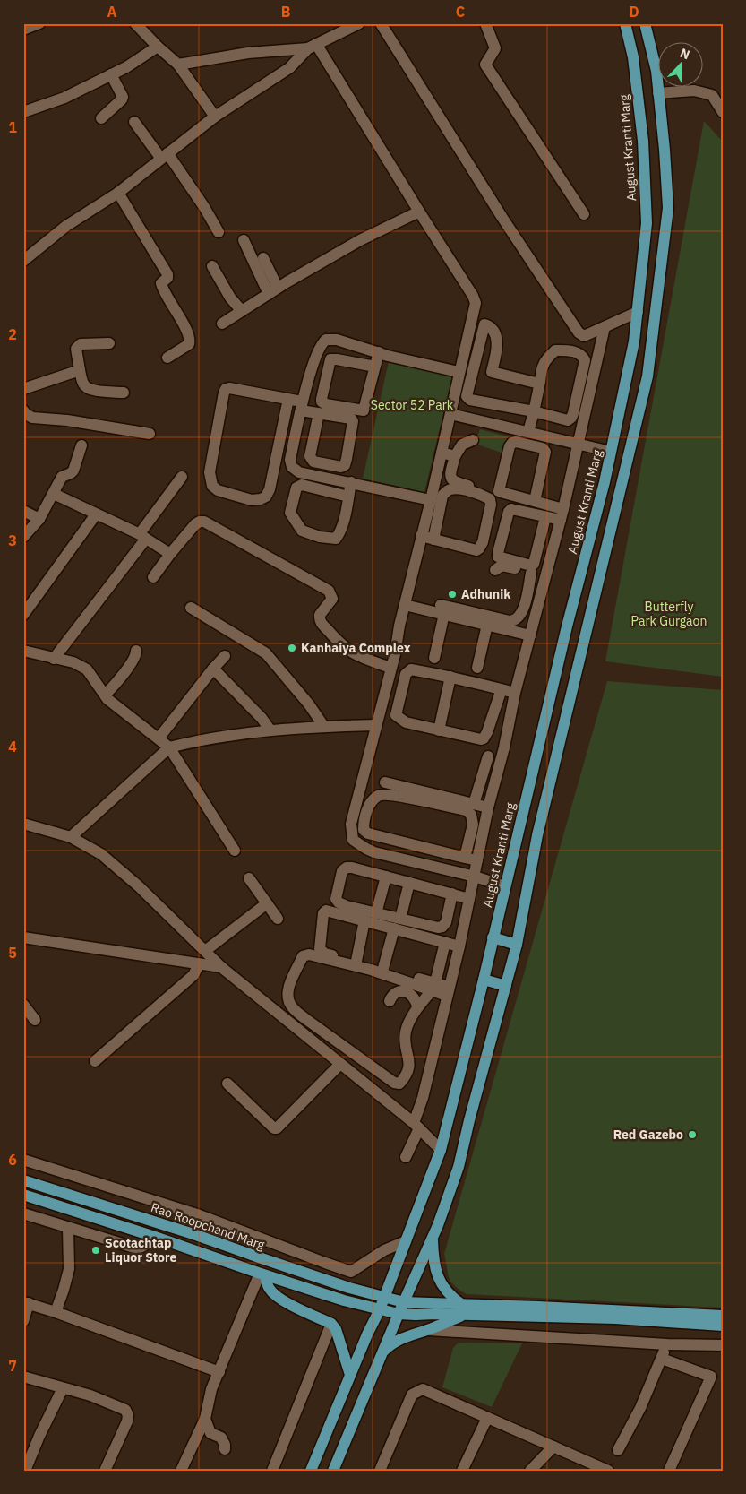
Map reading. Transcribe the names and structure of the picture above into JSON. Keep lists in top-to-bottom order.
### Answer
{
  "streets": {
    "main road": ["August Kranti Marg", "Rao Roopchand Marg"]
  },
  "crossings": [
    ["August Kranti Marg", "Rao Roopchand Marg"]
  ],
  "parks": ["Sector 52 Park", "Butterfly Park Gurgaon"],
  "places": [
    "Adhunik",
    "Kanhaiya Complex",
    "Red Gazebo",
    "Scotachtap Liquor Store"
  ],
  "north": "top",
  "grid": {
    "columns": [
      "A",
      "B",
      "C",
      "D"
    ],
    "rows": [
      "1",
      "2",
      "3",
      "4",
      "5",
      "6",
      "7"
    ]
  }
}
